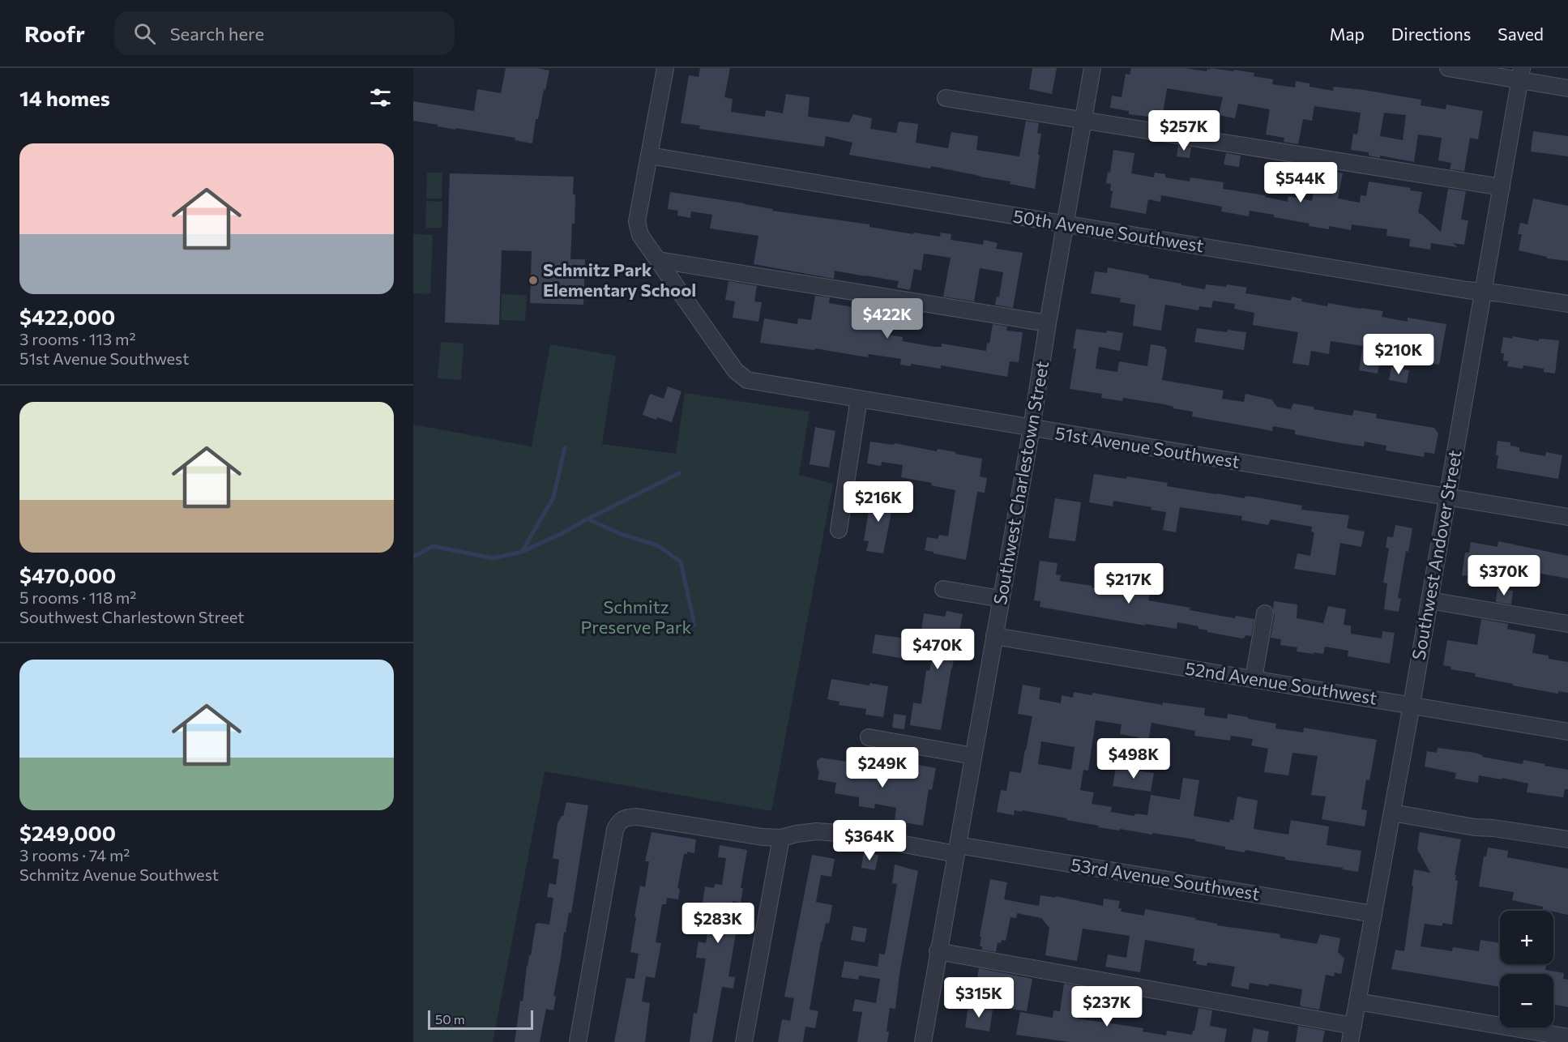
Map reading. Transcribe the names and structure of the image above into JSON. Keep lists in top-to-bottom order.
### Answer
{
  "streets": {
    "street": [
      "50th Avenue Southwest",
      "51st Avenue Southwest",
      "Southwest Charlestown Street",
      "Southwest Andover Street",
      "52nd Avenue Southwest",
      "53rd Avenue Southwest"
    ]
  },
  "crossings": [
    ["50th Avenue Southwest", "51st Avenue Southwest"],
    ["50th Avenue Southwest", "Southwest Charlestown Street"],
    ["50th Avenue Southwest", "Southwest Andover Street"],
    ["51st Avenue Southwest", "Southwest Charlestown Street"],
    ["51st Avenue Southwest", "Southwest Andover Street"],
    ["Southwest Charlestown Street", "52nd Avenue Southwest"],
    ["Southwest Charlestown Street", "53rd Avenue Southwest"],
    ["Southwest Andover Street", "52nd Avenue Southwest"],
    ["Southwest Andover Street", "53rd Avenue Southwest"]
  ],
  "parks": ["Schmitz Preserve Park"],
  "places": ["Schmitz Park Elementary School"],
  "scale_bar": "50 m",
  "page": {
    "header": "Roofr",
    "search": "Search here",
    "nav": ["Map", "Directions", "Saved"],
    "heading": "14 homes",
    "price": [
      "$257K",
      "$544K",
      "$422K",
      "$210K",
      "$216K",
      "$370K",
      "$217K",
      "$470K",
      "$498K",
      "$249K",
      "$364K",
      "$283K",
      "$315K",
      "$237K"
    ],
    "list": [
      {
        "name": "$422,000",
        "note": "3 rooms · 113 m² · 51st Avenue Southwest"
      },
      {
        "name": "$470,000",
        "note": "5 rooms · 118 m² · Southwest Charlestown Street"
      },
      {
        "name": "$249,000",
        "note": "3 rooms · 74 m² · Schmitz Avenue Southwest"
      }
    ],
    "map_buttons": ["+", "−"],
    "scale": "50 m"
  }
}
